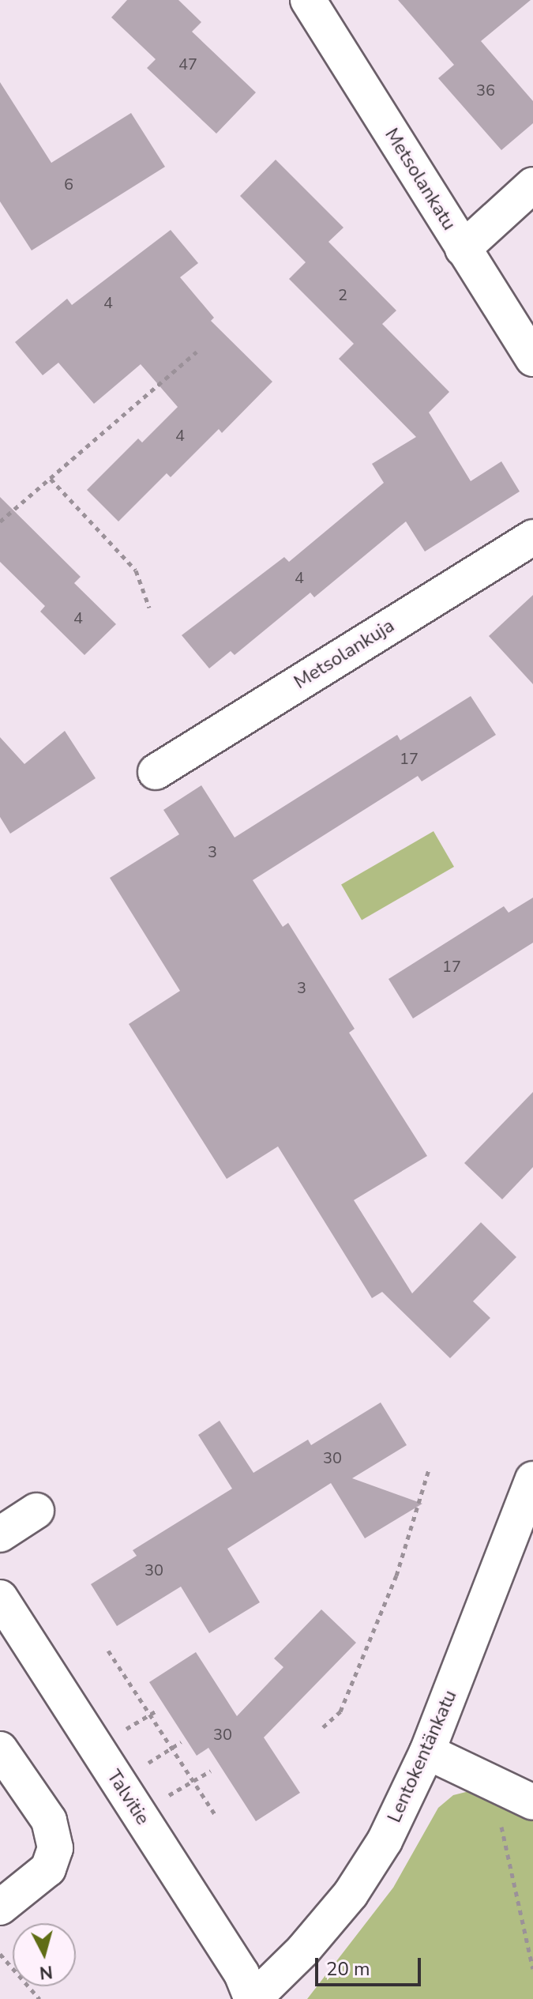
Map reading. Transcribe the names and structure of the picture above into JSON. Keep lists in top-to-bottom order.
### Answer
{
  "streets": {
    "street": [
      "Metsolankatu",
      "Metsolankuja",
      "Lentokentänkatu",
      "Talvitie"
    ]
  },
  "crossings": [
    ["Lentokentänkatu", "Talvitie"]
  ],
  "house_numbers": [
    "47",
    "36",
    "6",
    "2",
    "4",
    "4",
    "4",
    "4",
    "17",
    "3",
    "17",
    "3",
    "30",
    "30",
    "30"
  ],
  "scale_bar": "20 m",
  "north": "bottom"
}
